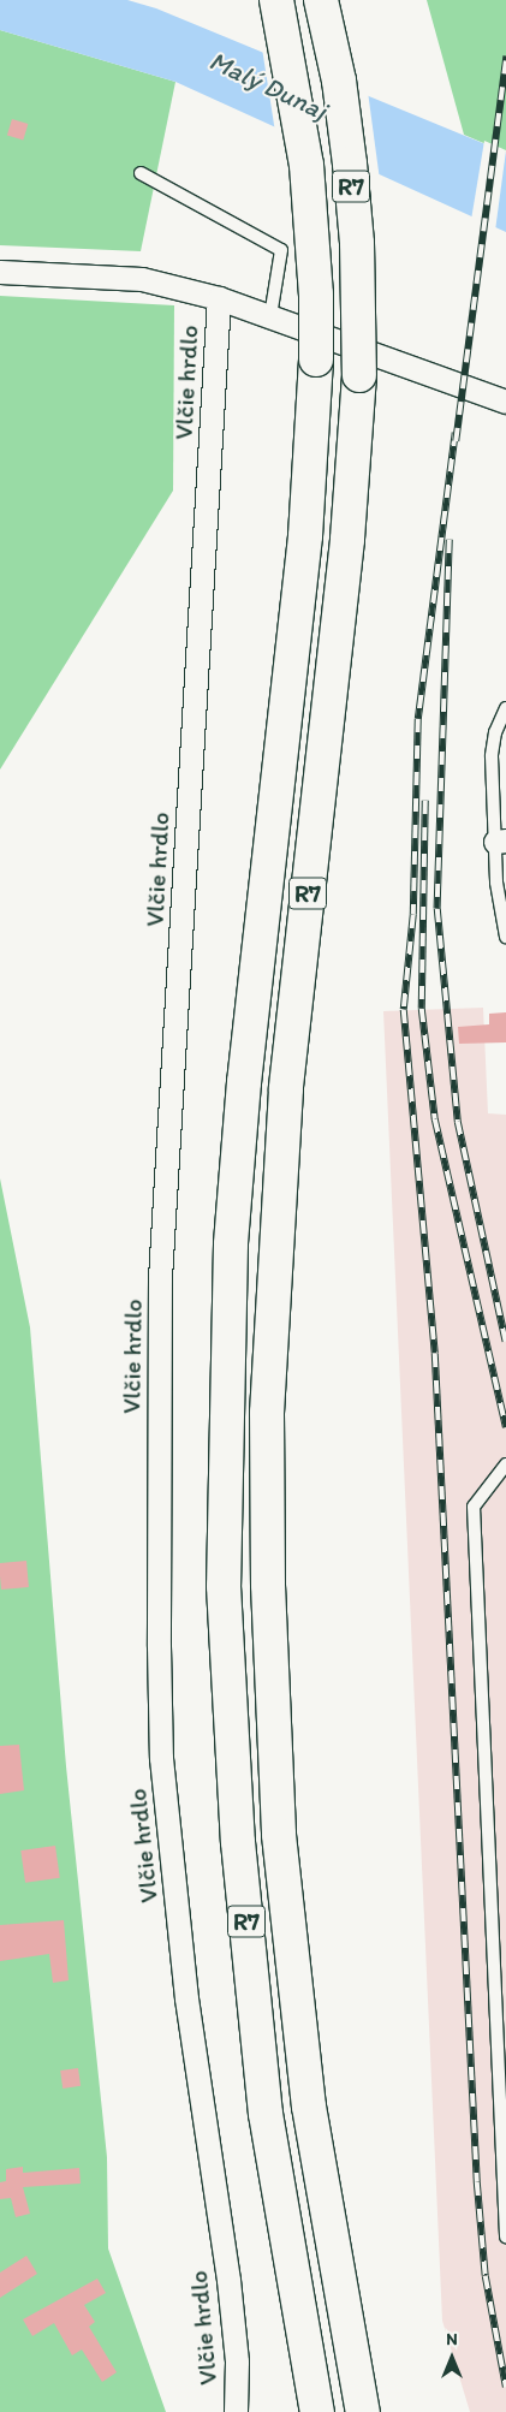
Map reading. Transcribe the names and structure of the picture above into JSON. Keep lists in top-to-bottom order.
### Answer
{
  "streets": {
    "highway": ["R7"],
    "street": ["Vlčie hrdlo"]
  },
  "water": ["Malý Dunaj"],
  "north": "top"
}
